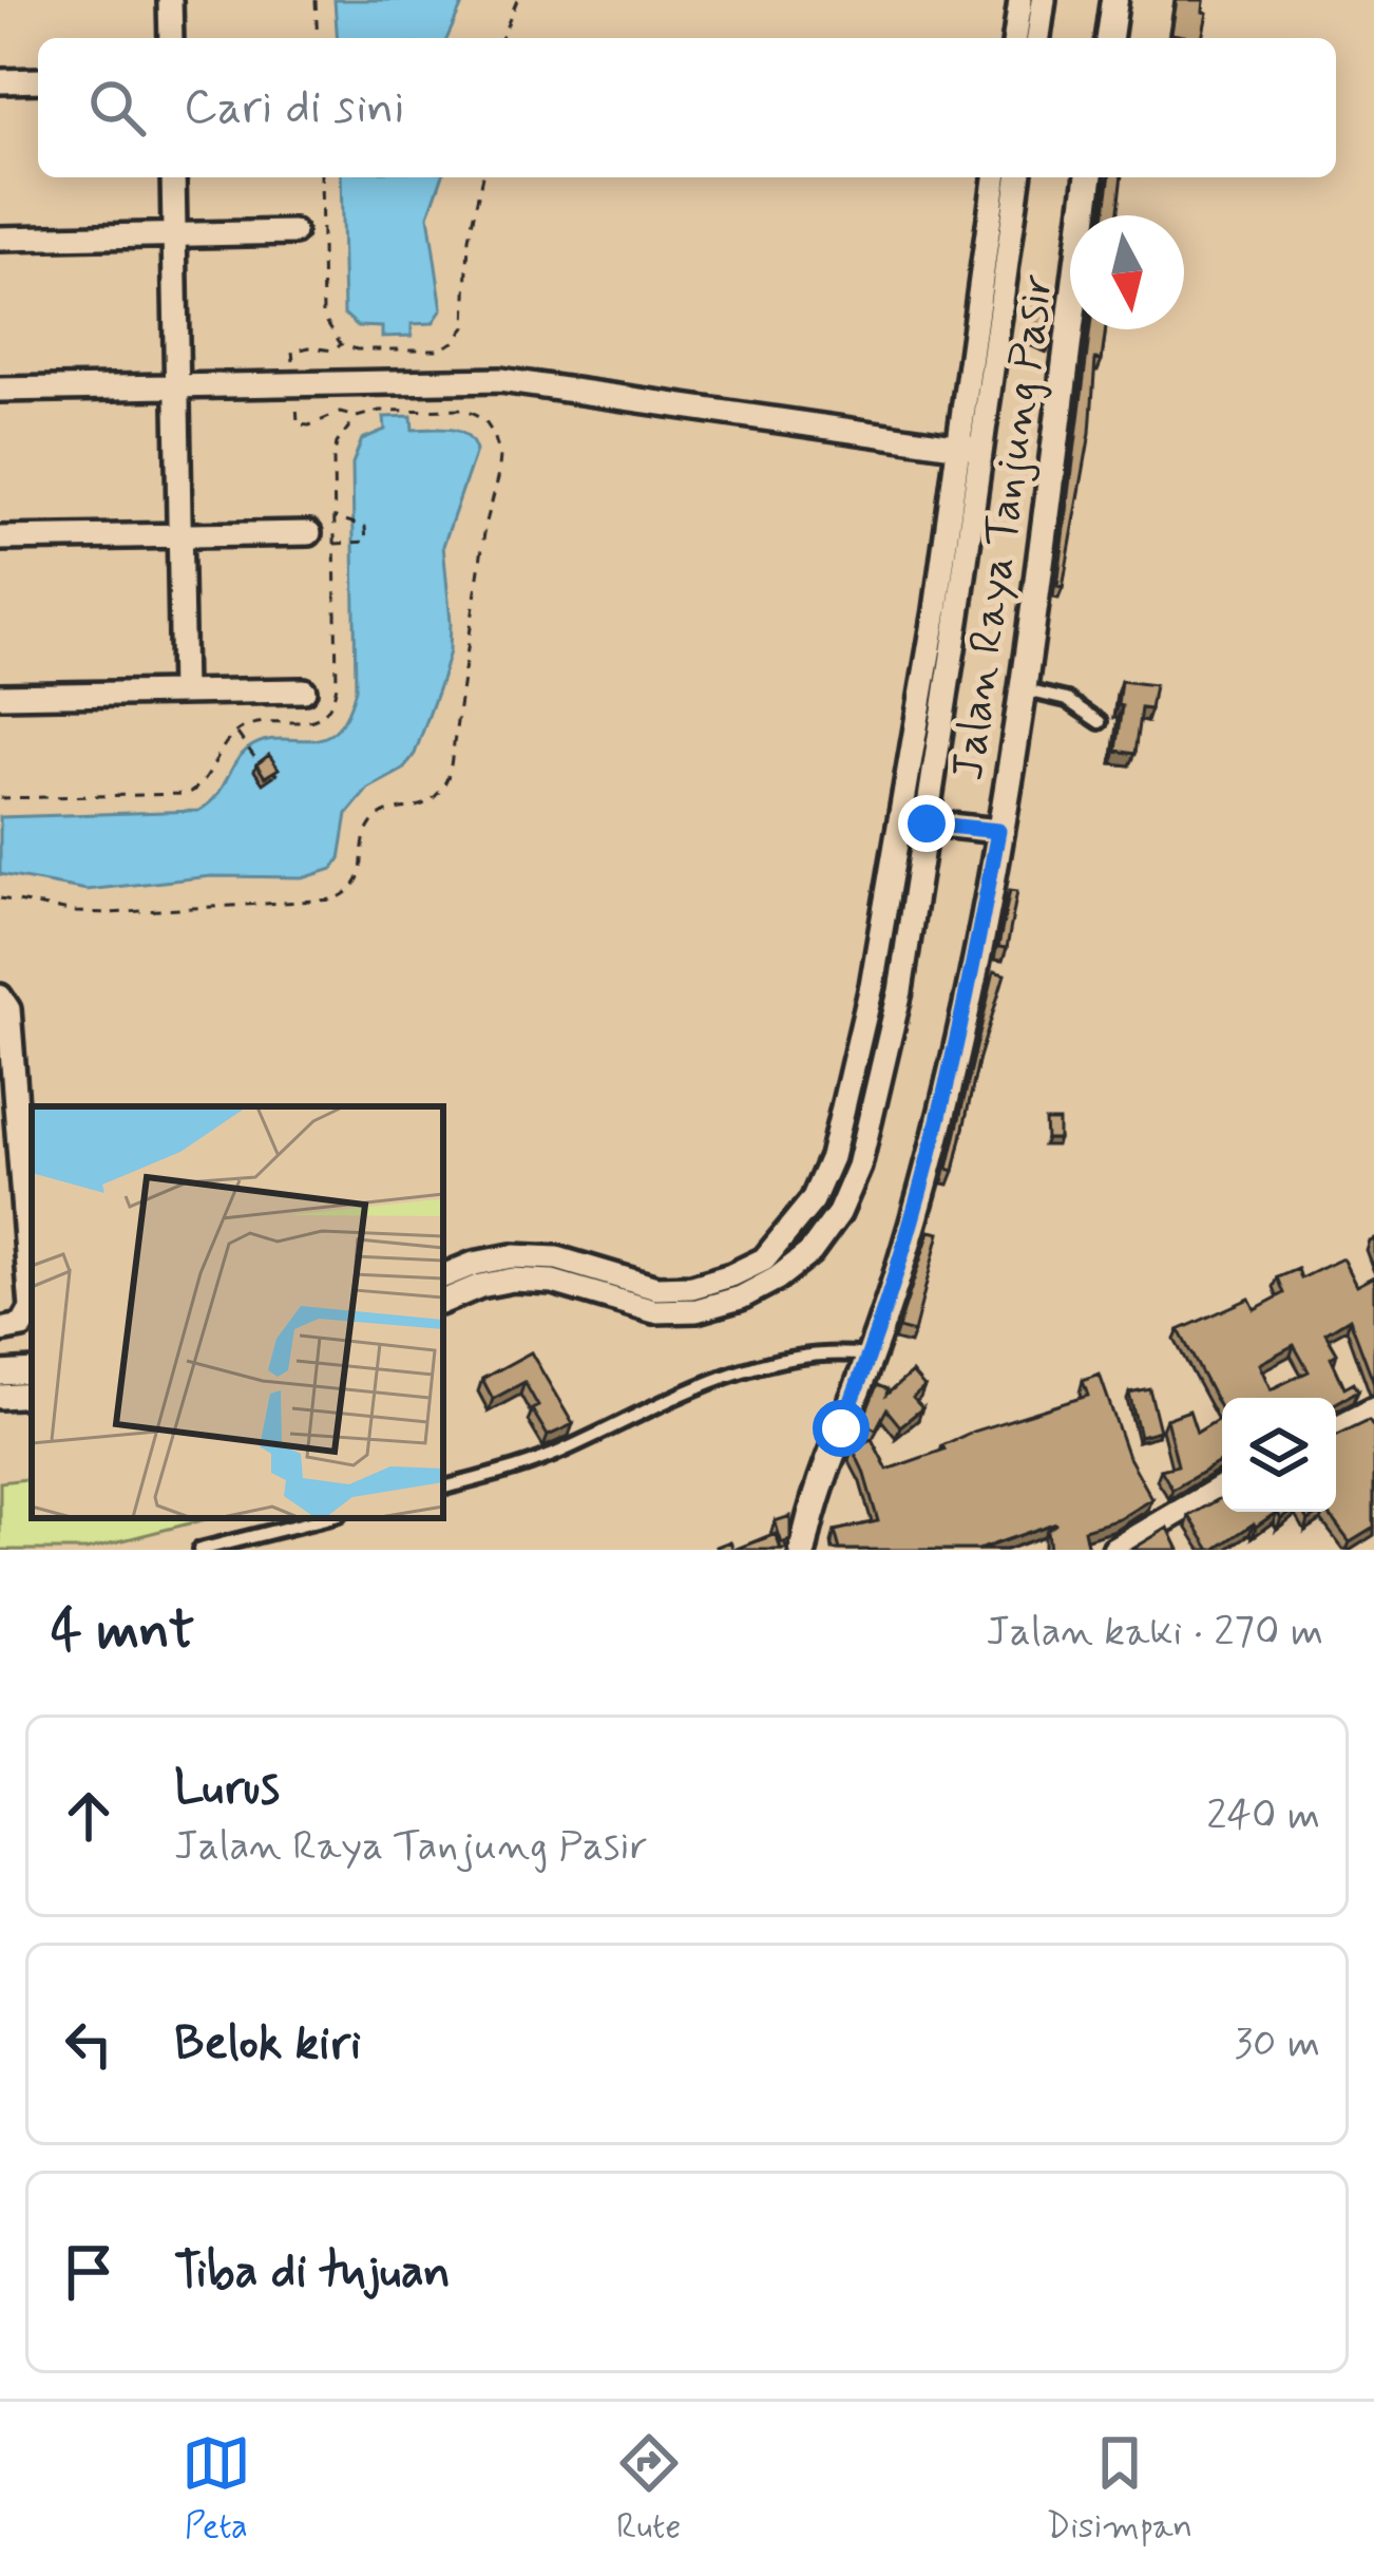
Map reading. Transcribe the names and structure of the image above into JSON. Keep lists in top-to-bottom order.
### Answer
{
  "streets": {
    "street": ["Jalan Raya Tanjung Pasir"]
  },
  "north": "bottom",
  "page": {
    "search": "Cari di sini",
    "heading": ["4 mnt", "Jalan kaki · 270 m"],
    "list": [
      ["Lurus", "Jalan Raya Tanjung Pasir", "240 m"],
      ["Belok kiri", "30 m"],
      "Tiba di tujuan"
    ],
    "nav": ["Peta", "Rute", "Disimpan"]
  }
}
